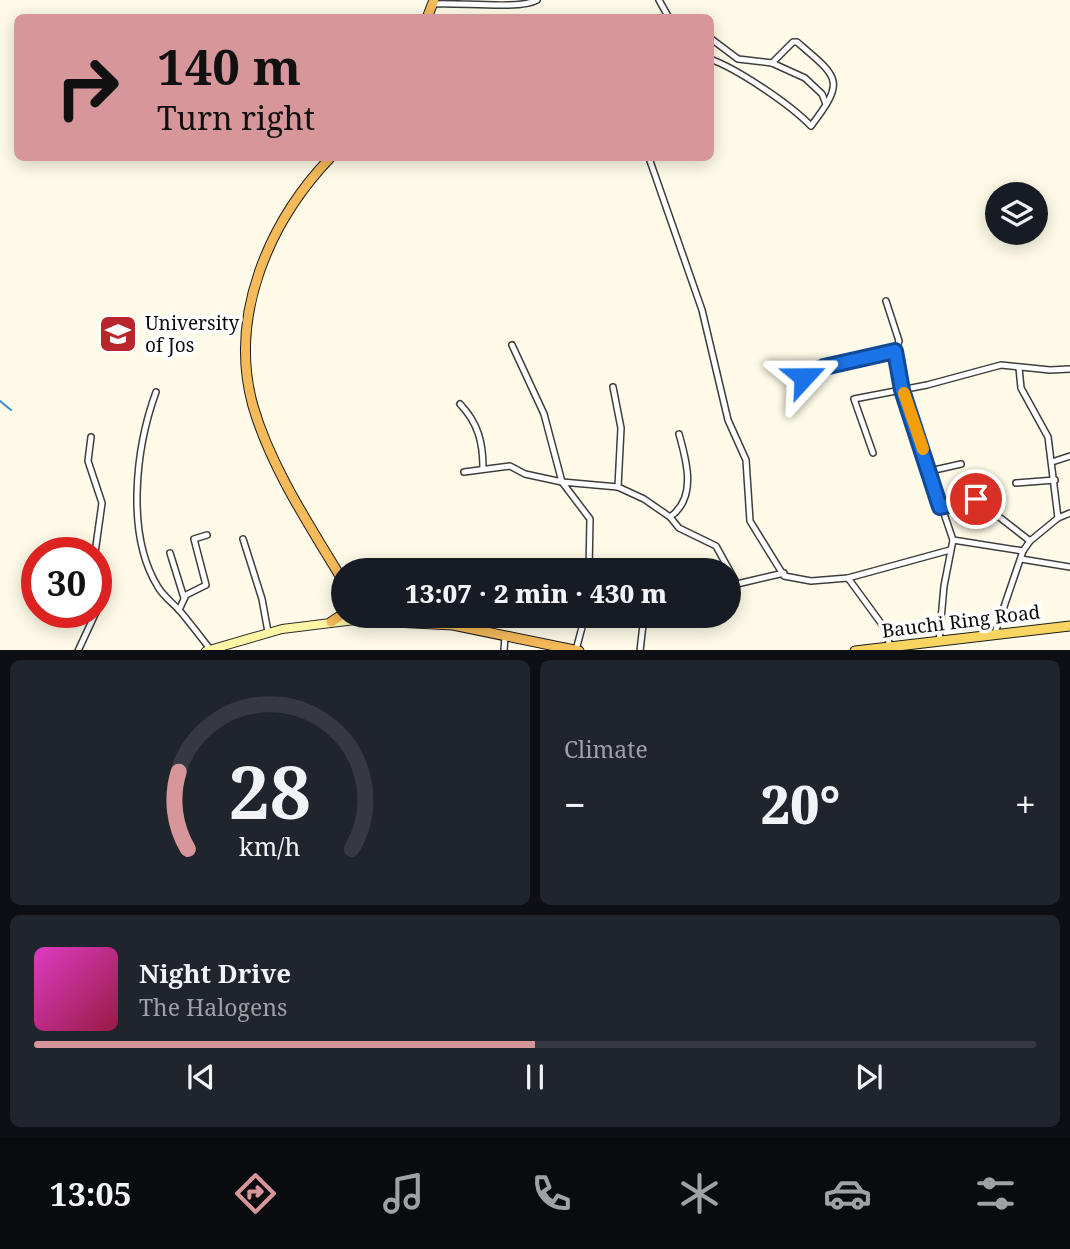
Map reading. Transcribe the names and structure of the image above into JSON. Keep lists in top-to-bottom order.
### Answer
{
  "streets": {
    "main road": ["Bauchi Ring Road"]
  },
  "places": {
    "school or university": ["University of Jos"]
  },
  "page": {
    "turn": ["140 m", "Turn right"],
    "limit": "30",
    "trip": "13:07 · 2 min · 430 m",
    "tile": "Climate",
    "heat": ["−", "20°", "+"],
    "song": ["Night Drive", "The Halogens"],
    "tabs": "13:05",
    "gauge": ["28", "km/h"]
  }
}
